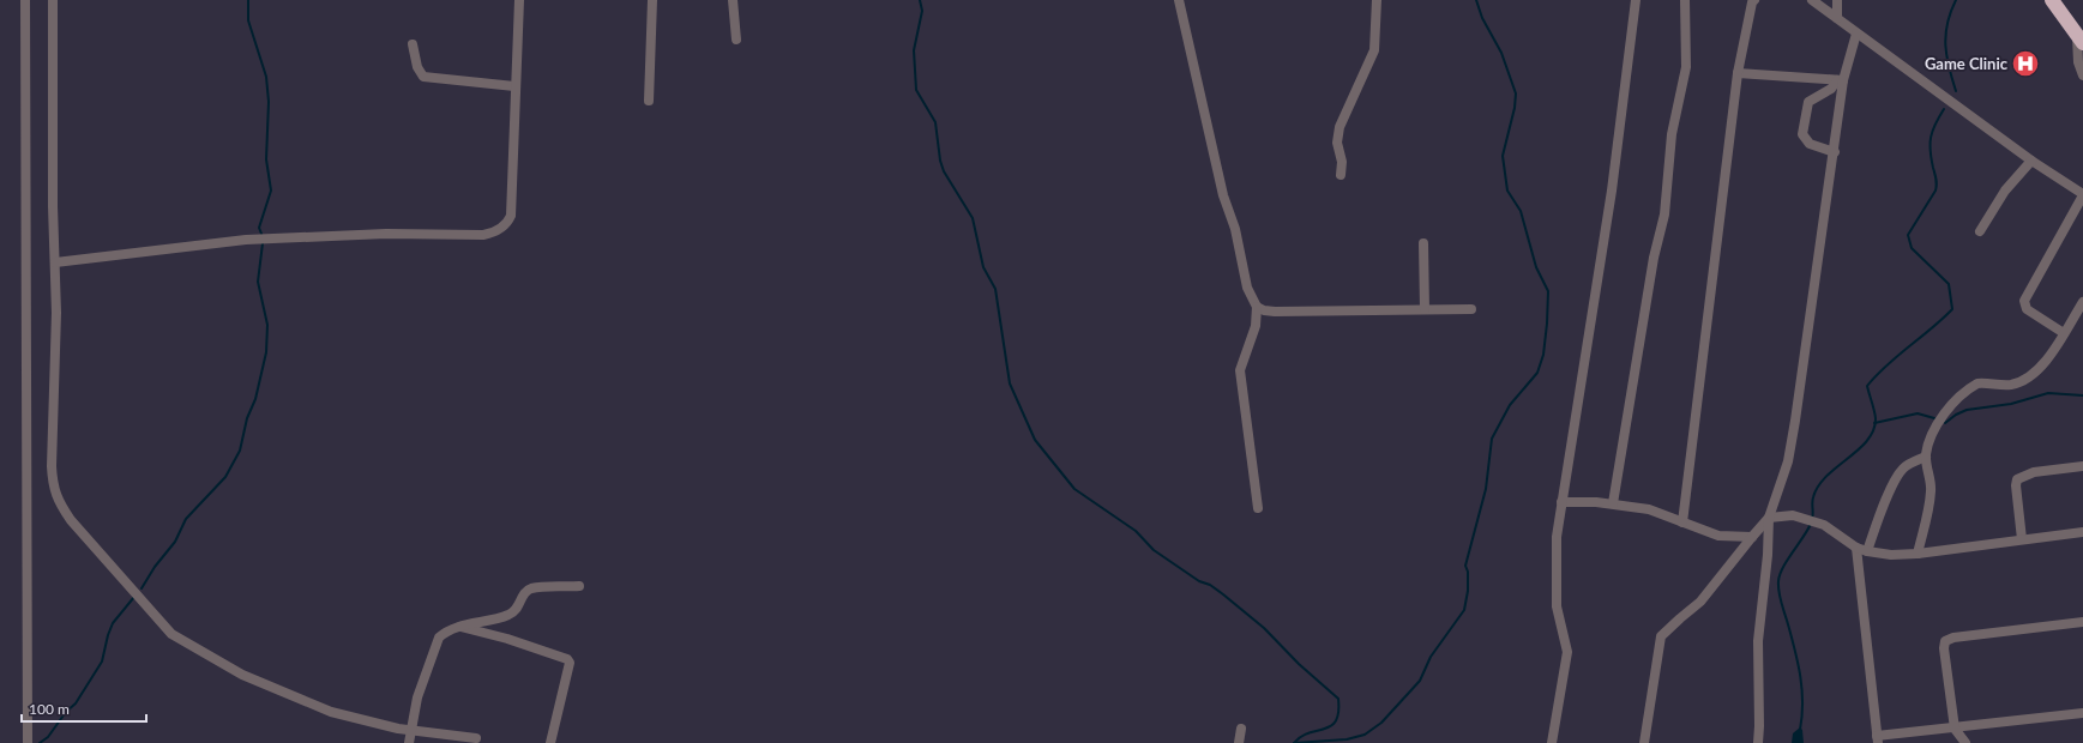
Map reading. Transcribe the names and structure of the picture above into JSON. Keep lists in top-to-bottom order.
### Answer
{
  "places": {
    "hospital": ["Game Clinic"]
  },
  "scale_bar": "100 m"
}
